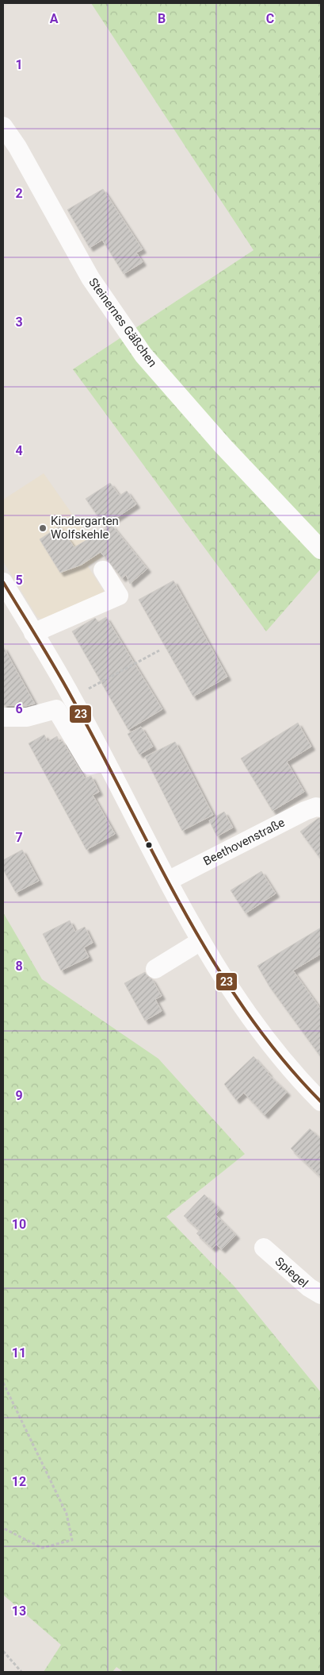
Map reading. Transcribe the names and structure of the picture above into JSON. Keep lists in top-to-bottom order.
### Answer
{
  "streets": {
    "street": ["Steinernes Gäßchen", "Beethovenstraße", "Spiegel"]
  },
  "places": ["Kindergarten Wolfskehle"],
  "lines": ["transit line 23"],
  "grid": {
    "columns": ["A", "B", "C"],
    "rows": [
      "1",
      "2",
      "3",
      "4",
      "5",
      "6",
      "7",
      "8",
      "9",
      "10",
      "11",
      "12",
      "13"
    ]
  }
}
